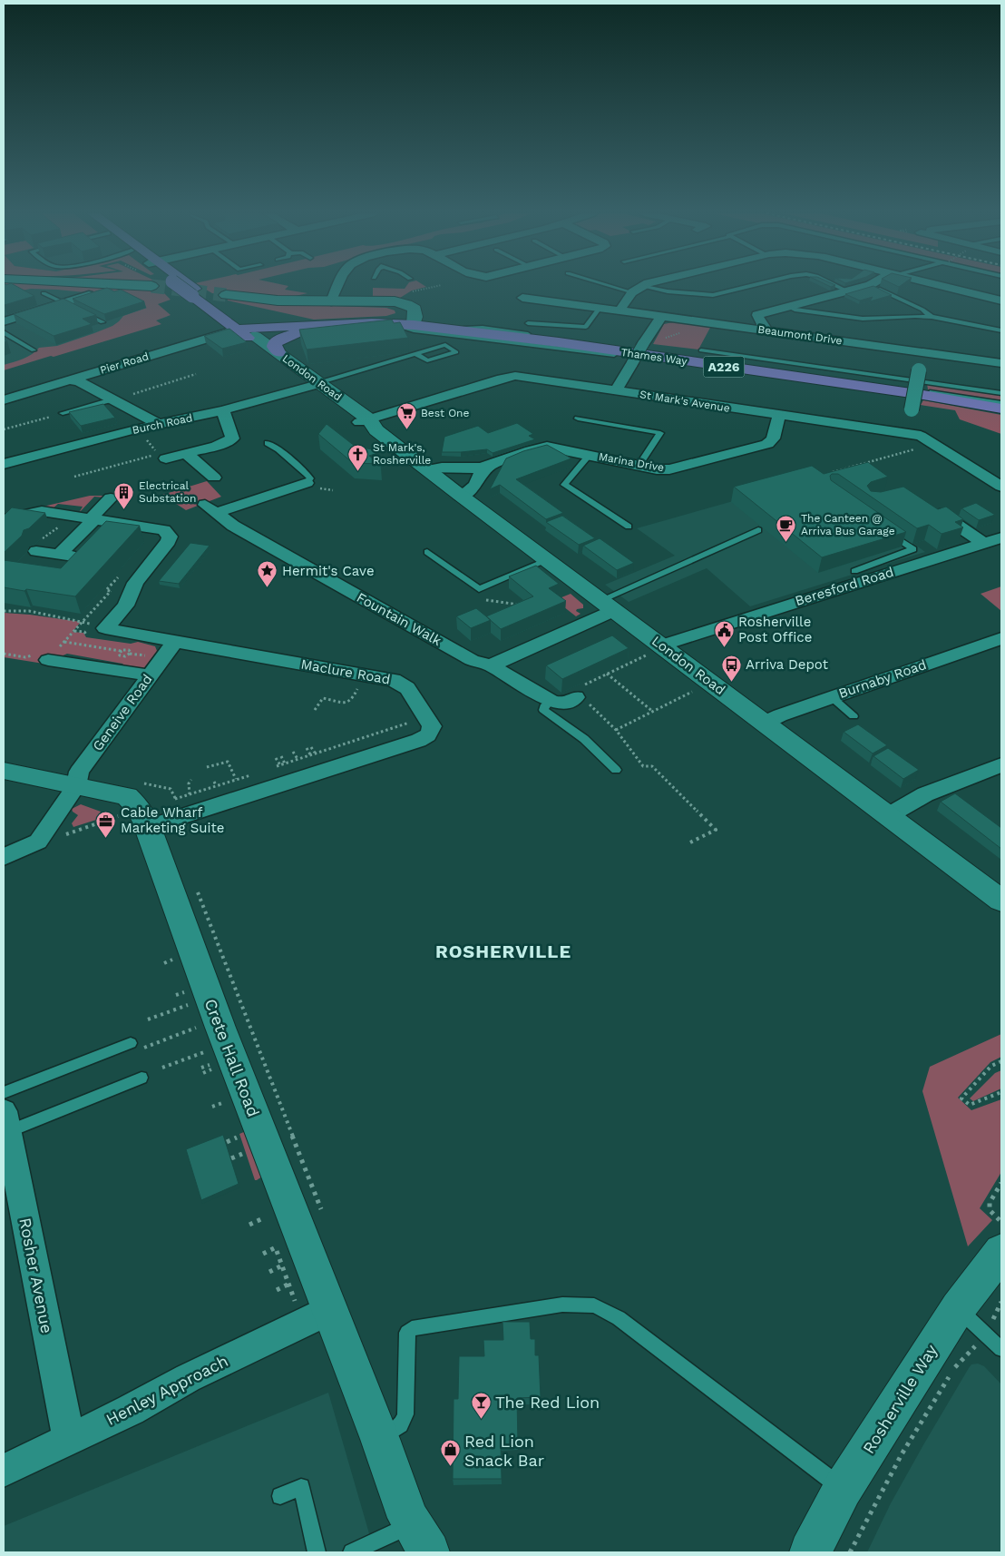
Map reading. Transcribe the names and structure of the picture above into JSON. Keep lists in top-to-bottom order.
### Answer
{
  "streets": {
    "main road": ["Thames Way", "A226", "London Road"],
    "street": [
      "Beaumont Drive",
      "Pier Road",
      "St Mark's Avenue",
      "Burch Road",
      "Marina Drive",
      "Beresford Road",
      "Fountain Walk",
      "Maclure Road",
      "Burnaby Road",
      "Geneive Road",
      "Crete Hall Road",
      "Rosher Avenue",
      "Henley Approach",
      "Rosherville Way"
    ]
  },
  "crossings": [
    ["Thames Way", "Pier Road"],
    ["Thames Way", "A226"],
    ["Thames Way", "London Road"],
    ["Pier Road", "London Road"],
    ["A226", "London Road"],
    ["London Road", "St Mark's Avenue"],
    ["London Road", "Burch Road"],
    ["London Road", "Marina Drive"],
    ["London Road", "Beresford Road"],
    ["London Road", "Burnaby Road"],
    ["St Mark's Avenue", "Marina Drive"],
    ["Maclure Road", "Geneive Road"],
    ["Maclure Road", "Crete Hall Road"],
    ["Geneive Road", "Crete Hall Road"],
    ["Crete Hall Road", "Henley Approach"],
    ["Rosher Avenue", "Henley Approach"]
  ],
  "districts": ["ROSHERVILLE"],
  "places": {
    "supermarket": ["Best One"],
    "church": ["St Mark's, Rosherville"],
    "building": ["Electrical Substation"],
    "cafe": ["The Canteen @ Arriva Bus Garage"],
    "place": ["Hermit's Cave"],
    "public building": ["Rosherville Post Office"],
    "bus stop": ["Arriva Depot"],
    "office": ["Cable Wharf Marketing Suite"],
    "bar": ["The Red Lion"],
    "shop": ["Red Lion Snack Bar"]
  }
}
